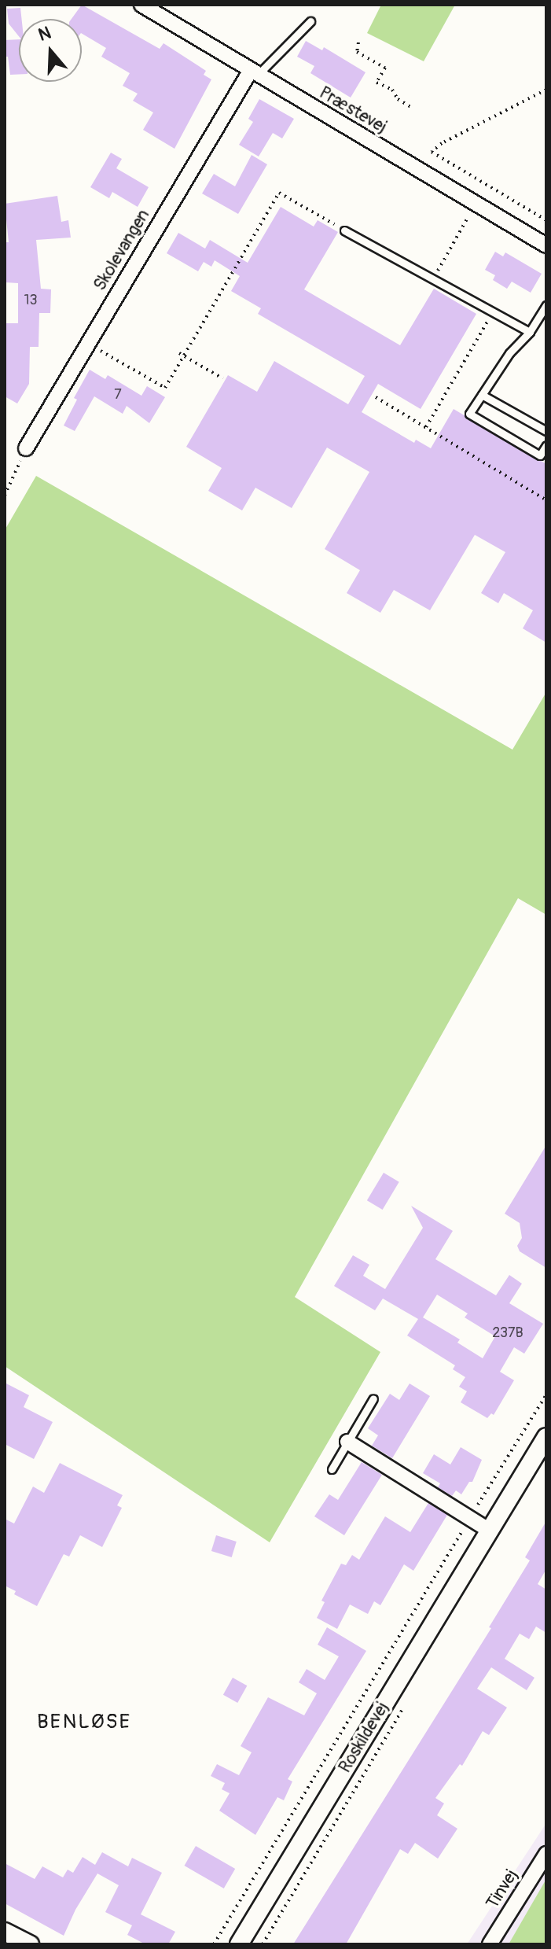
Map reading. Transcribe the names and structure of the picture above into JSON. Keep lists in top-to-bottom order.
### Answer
{
  "streets": {
    "street": [
      "Præstevej",
      "Skolevangen",
      "Roskildevej",
      "Tinvej"
    ]
  },
  "crossings": [
    ["Præstevej", "Skolevangen"]
  ],
  "districts": ["BENLØSE"],
  "house_numbers": ["13", "7", "237B"],
  "north": "top"
}
